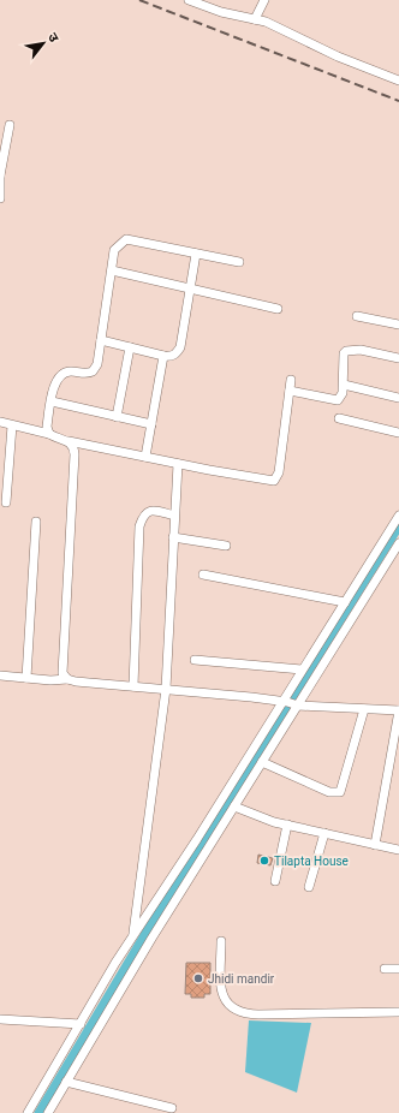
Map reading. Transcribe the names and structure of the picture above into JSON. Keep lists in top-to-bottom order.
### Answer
{
  "places": ["Tilapta House", "Jhidi mandir"],
  "north": "top right"
}
